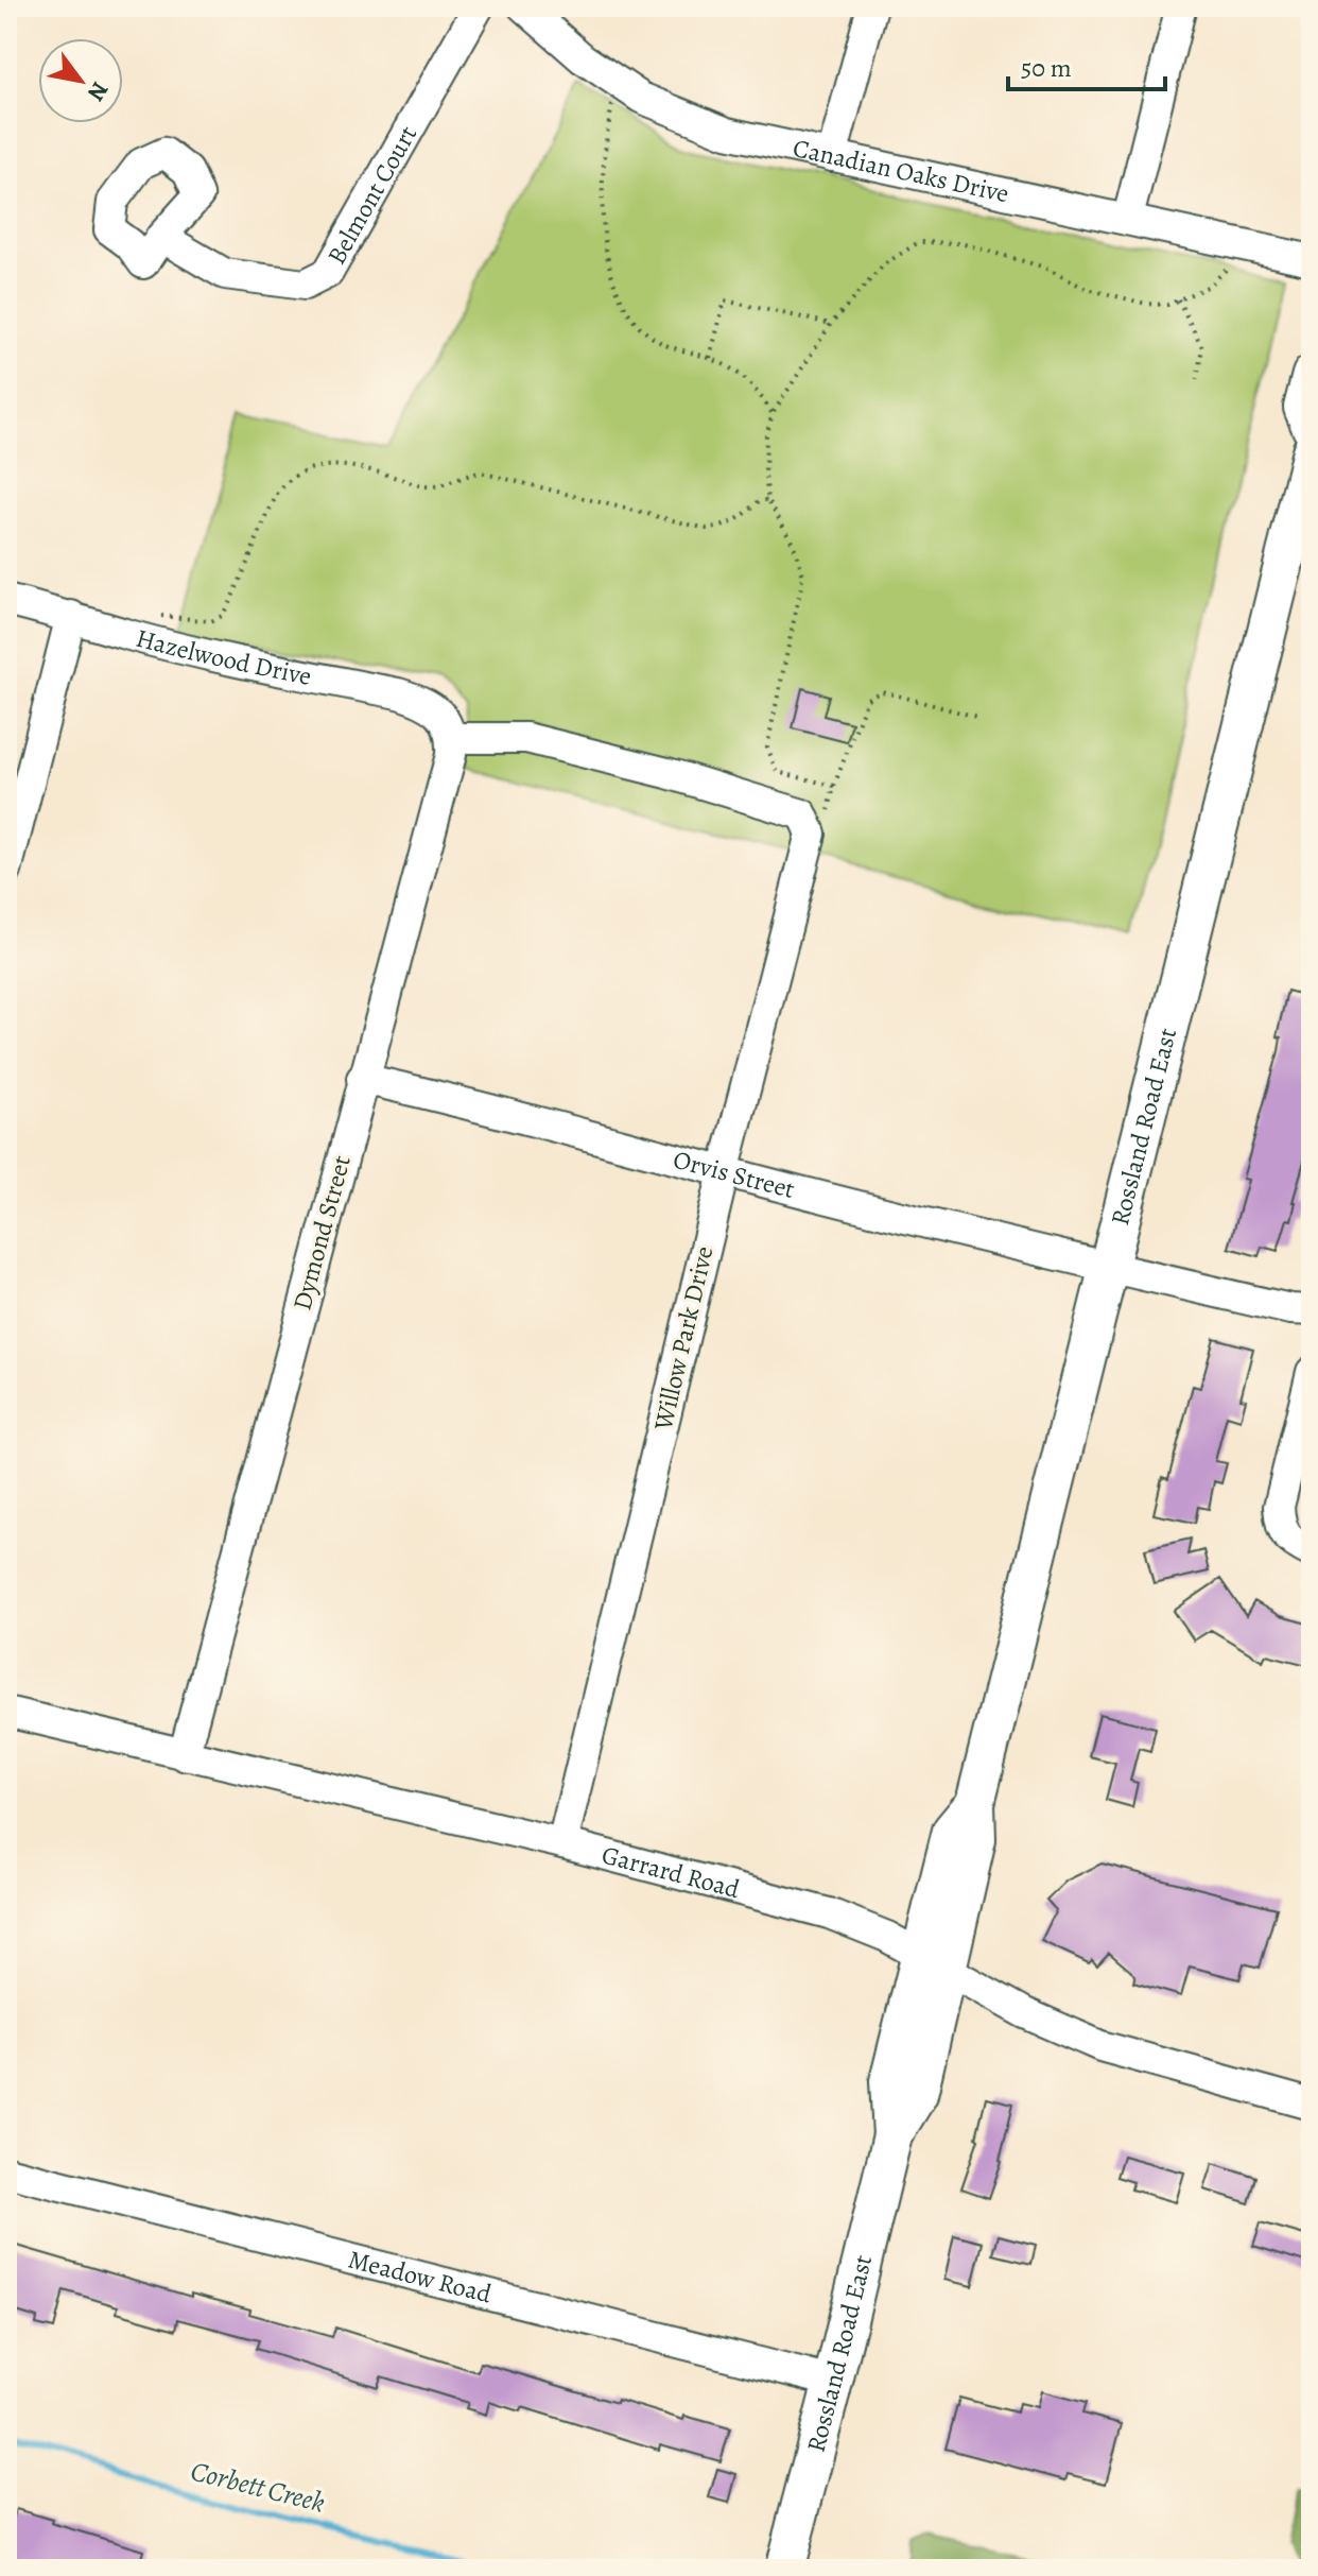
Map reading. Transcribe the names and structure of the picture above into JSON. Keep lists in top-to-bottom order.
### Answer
{
  "streets": {
    "main road": ["Rossland Road East"],
    "street": [
      "Canadian Oaks Drive",
      "Belmont Court",
      "Hazelwood Drive",
      "Orvis Street",
      "Dymond Street",
      "Willow Park Drive",
      "Garrard Road",
      "Meadow Road"
    ]
  },
  "crossings": [
    ["Hazelwood Drive", "Dymond Street"],
    ["Rossland Road East", "Orvis Street"],
    ["Rossland Road East", "Garrard Road"],
    ["Rossland Road East", "Meadow Road"],
    ["Orvis Street", "Dymond Street"],
    ["Orvis Street", "Willow Park Drive"],
    ["Dymond Street", "Garrard Road"],
    ["Willow Park Drive", "Garrard Road"]
  ],
  "water": ["Corbett Creek"],
  "scale_bar": "50 m",
  "north": "bottom right"
}
